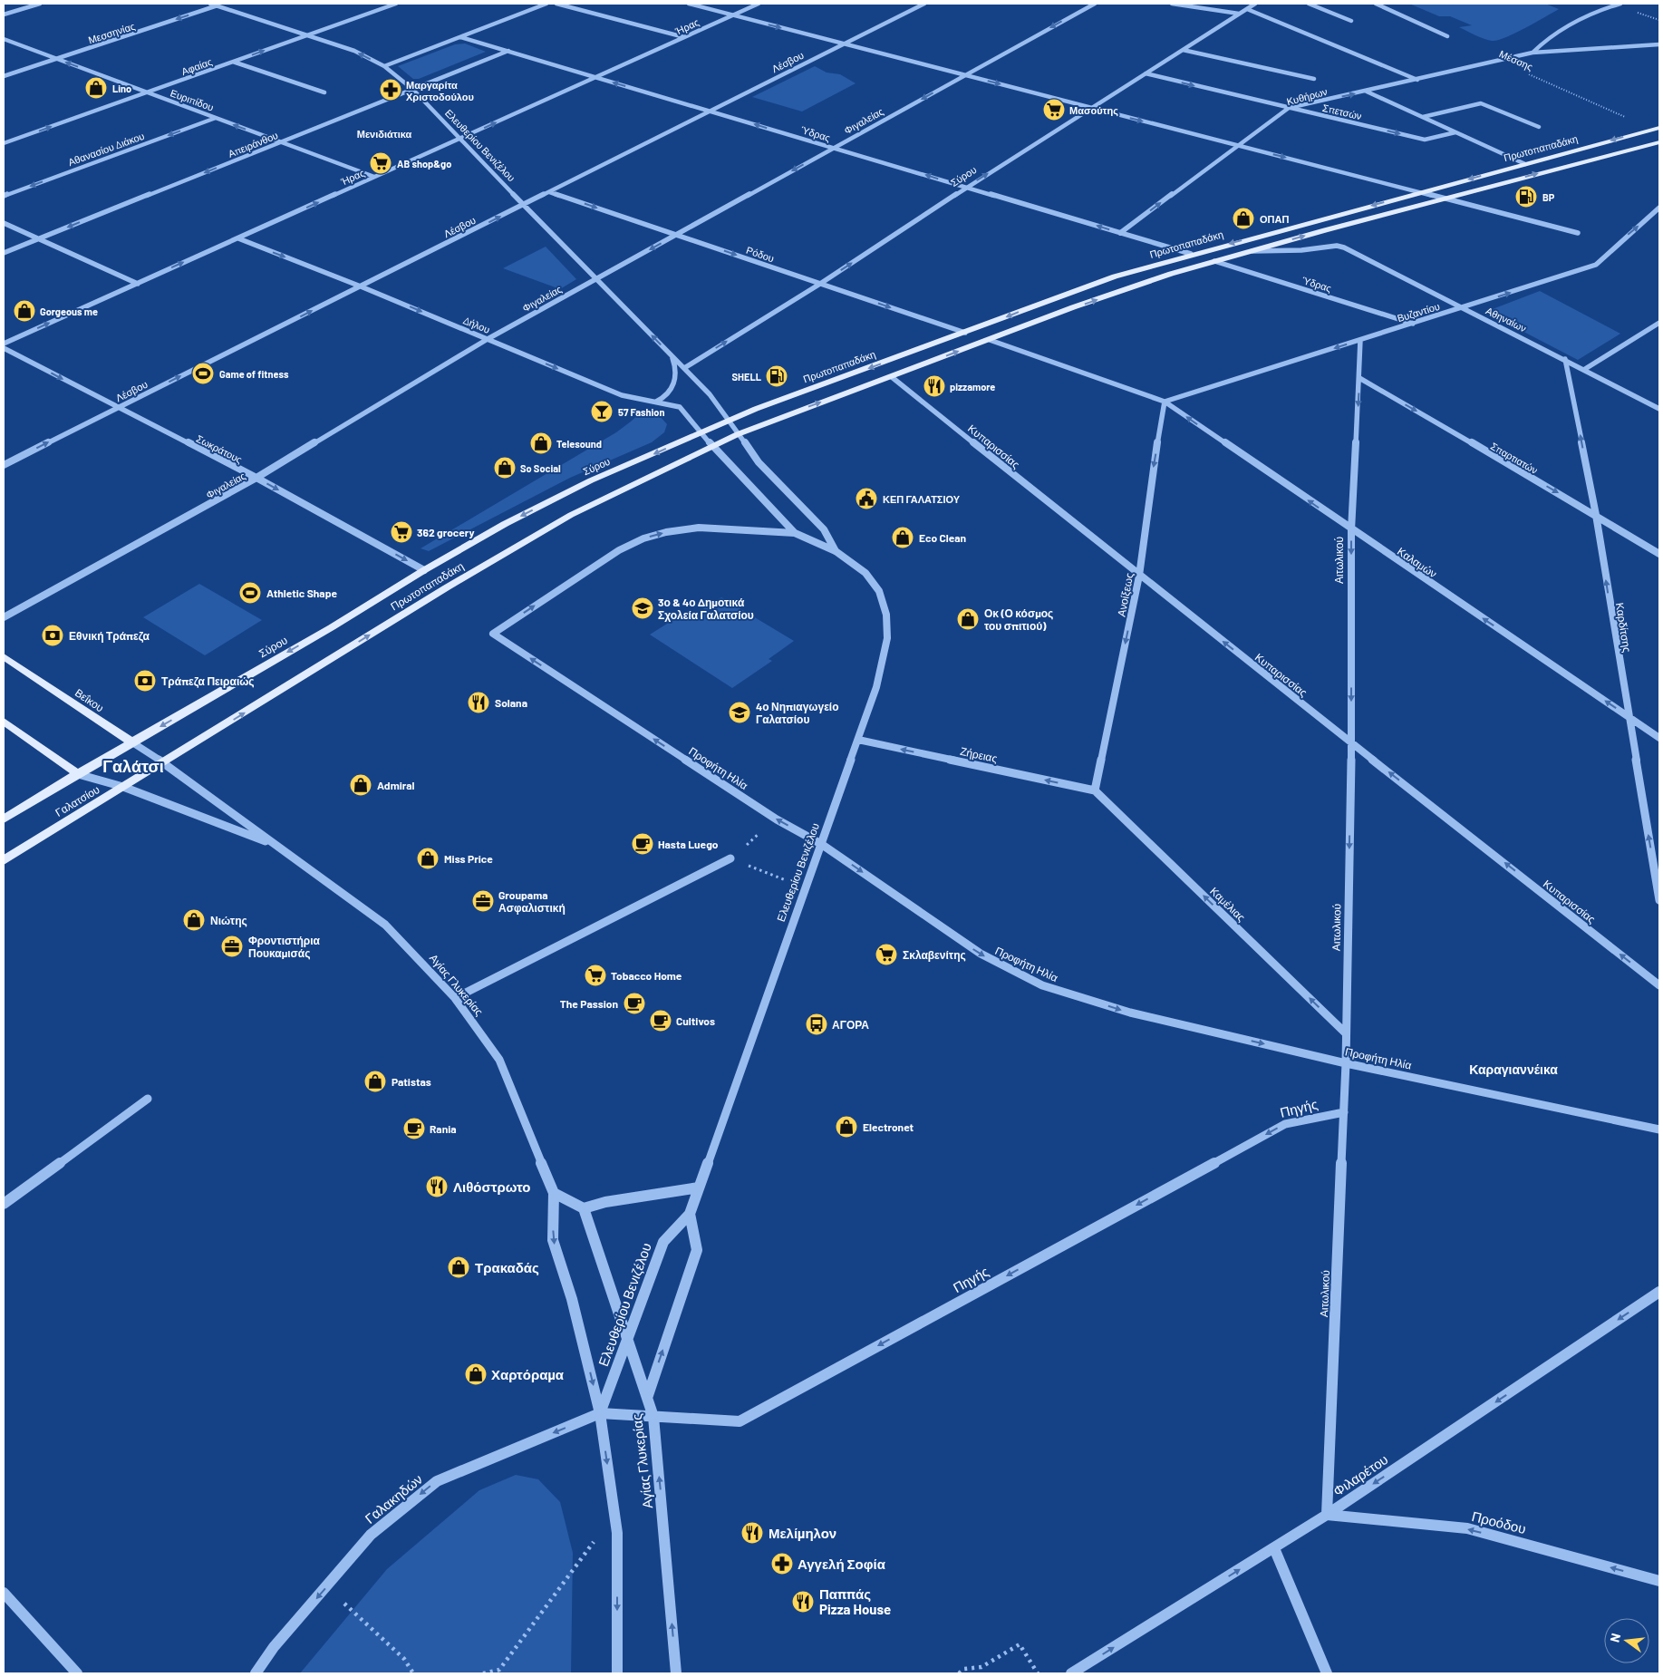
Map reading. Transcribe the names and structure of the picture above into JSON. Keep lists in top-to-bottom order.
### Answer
{
  "streets": {
    "main road": [
      "Πρωτοπαπαδάκη",
      "Σύρου",
      "Βεΐκου",
      "Γαλατσίου"
    ],
    "street": [
      "Ήρας",
      "Μεσσηνίας",
      "Λέσβου",
      "Αφαίας",
      "Κυθήρων",
      "Ευριπίδου",
      "Σπετσών",
      "Φιγαλείας",
      "Ύδρας",
      "Απειράνθου",
      "Ελευθερίου Βενιζέλου",
      "Αθανασίου Διάκου",
      "Ρόδου",
      "Βυζαντίου",
      "Αθηναίων",
      "Δήλου",
      "Κυπαρισσίας",
      "Σωκράτους",
      "Σπαρτιατών",
      "Αιτωλικού",
      "Καλαμών",
      "Ανοίξεως",
      "Καρδίτσης",
      "Ζήρειας",
      "Προφήτη Ηλία",
      "Καμέλιας",
      "Αγίας Γλυκερίας",
      "Πηγής",
      "Φιλαρέτου",
      "Γαλακηδών",
      "Προόδου"
    ],
    "path": ["Μέσσης"]
  },
  "crossings": [
    ["Ήρας", "Ευριπίδου"],
    ["Ήρας", "Ύδρας"],
    ["Ήρας", "Ελευθερίου Βενιζέλου"],
    ["Ήρας", "Δήλου"],
    ["Μεσσηνίας", "Ευριπίδου"],
    ["Μεσσηνίας", "Ελευθερίου Βενιζέλου"],
    ["Μέσσης", "Κυθήρων"],
    ["Μέσσης", "Πρωτοπαπαδάκη"],
    ["Λέσβου", "Ύδρας"],
    ["Λέσβου", "Ελευθερίου Βενιζέλου"],
    ["Λέσβου", "Ρόδου"],
    ["Λέσβου", "Δήλου"],
    ["Λέσβου", "Σωκράτους"],
    ["Αφαίας", "Ευριπίδου"],
    ["Αφαίας", "Ελευθερίου Βενιζέλου"],
    ["Κυθήρων", "Σπετσών"],
    ["Κυθήρων", "Ύδρας"],
    ["Ευριπίδου", "Απειράνθου"],
    ["Ευριπίδου", "Αθανασίου Διάκου"],
    ["Σπετσών", "Σύρου"],
    ["Φιγαλείας", "Ύδρας"],
    ["Φιγαλείας", "Ελευθερίου Βενιζέλου"],
    ["Φιγαλείας", "Ρόδου"],
    ["Φιγαλείας", "Δήλου"],
    ["Φιγαλείας", "Σωκράτους"],
    ["Ύδρας", "Απειράνθου"],
    ["Ύδρας", "Πρωτοπαπαδάκη"],
    ["Ύδρας", "Σύρου"],
    ["Ύδρας", "Βυζαντίου"],
    ["Απειράνθου", "Ελευθερίου Βενιζέλου"],
    ["Ελευθερίου Βενιζέλου", "Πρωτοπαπαδάκη"],
    ["Ελευθερίου Βενιζέλου", "Σύρου"],
    ["Ελευθερίου Βενιζέλου", "Ζήρειας"],
    ["Ελευθερίου Βενιζέλου", "Προφήτη Ηλία"],
    ["Ελευθερίου Βενιζέλου", "Αγίας Γλυκερίας"],
    ["Ελευθερίου Βενιζέλου", "Πηγής"],
    ["Ελευθερίου Βενιζέλου", "Γαλακηδών"],
    ["Πρωτοπαπαδάκη", "Σύρου"],
    ["Πρωτοπαπαδάκη", "Ρόδου"],
    ["Πρωτοπαπαδάκη", "Δήλου"],
    ["Πρωτοπαπαδάκη", "Κυπαρισσίας"],
    ["Πρωτοπαπαδάκη", "Σωκράτους"],
    ["Πρωτοπαπαδάκη", "Βεΐκου"],
    ["Πρωτοπαπαδάκη", "Γαλατσίου"],
    ["Πρωτοπαπαδάκη", "Αγίας Γλυκερίας"],
    ["Σύρου", "Ρόδου"],
    ["Σύρου", "Δήλου"],
    ["Σύρου", "Σωκράτους"],
    ["Σύρου", "Βεΐκου"],
    ["Βυζαντίου", "Αθηναίων"],
    ["Βυζαντίου", "Αιτωλικού"],
    ["Βυζαντίου", "Καλαμών"],
    ["Βυζαντίου", "Ανοίξεως"],
    ["Αθηναίων", "Καρδίτσης"],
    ["Κυπαρισσίας", "Αιτωλικού"],
    ["Κυπαρισσίας", "Ανοίξεως"],
    ["Σπαρτιατών", "Αιτωλικού"],
    ["Σπαρτιατών", "Καρδίτσης"],
    ["Αιτωλικού", "Καλαμών"],
    ["Αιτωλικού", "Προφήτη Ηλία"],
    ["Αιτωλικού", "Καμέλιας"],
    ["Αιτωλικού", "Πηγής"],
    ["Αιτωλικού", "Φιλαρέτου"],
    ["Αιτωλικού", "Προόδου"],
    ["Καλαμών", "Ανοίξεως"],
    ["Καλαμών", "Καρδίτσης"],
    ["Ανοίξεως", "Ζήρειας"],
    ["Ανοίξεως", "Καμέλιας"],
    ["Βεΐκου", "Γαλατσίου"],
    ["Βεΐκου", "Αγίας Γλυκερίας"],
    ["Ζήρειας", "Καμέλιας"],
    ["Γαλατσίου", "Αγίας Γλυκερίας"],
    ["Αγίας Γλυκερίας", "Πηγής"],
    ["Αγίας Γλυκερίας", "Γαλακηδών"],
    ["Πηγής", "Γαλακηδών"],
    ["Φιλαρέτου", "Προόδου"]
  ],
  "one_way": [
    "Ήρας",
    "Μεσσηνίας",
    "Λέσβου",
    "Αφαίας",
    "Κυθήρων",
    "Φιγαλείας",
    "Ύδρας",
    "Απειράνθου",
    "Αθανασίου Διάκου",
    "Ρόδου",
    "Δήλου",
    "Κυπαρισσίας",
    "Σωκράτους",
    "Σπαρτιατών",
    "Αιτωλικού",
    "Καλαμών",
    "Ανοίξεως",
    "Καρδίτσης",
    "Ζήρειας",
    "Καμέλιας",
    "Πηγής",
    "Γαλακηδών",
    "Προόδου"
  ],
  "districts": ["Μενιδιάτικα", "Γαλάτσι", "Καραγιαννέικα"],
  "places": {
    "shop": [
      "Lino",
      "ΟΠΑΠ",
      "Gorgeous me",
      "Telesound",
      "So Social",
      "Eco Clean",
      "Οκ (Ο κόσμος του σπιτιού)",
      "Admiral",
      "Miss Price",
      "Νιώτης",
      "Patistas",
      "Electronet",
      "Τρακαδάς",
      "Χαρτόραμα"
    ],
    "pharmacy": ["Μαργαρίτα Χριστοδούλου", "Αγγελή Σοφία"],
    "supermarket": [
      "Μασούτης",
      "AB shop&go",
      "362 grocery",
      "Σκλαβενίτης",
      "Tobacco Home"
    ],
    "fuel station": ["BP", "SHELL"],
    "sports": ["Game of fitness", "Athletic Shape"],
    "restaurant": [
      "pizzamore",
      "Solana",
      "Λιθόστρωτο",
      "Μελίμηλον",
      "Παππάς Pizza House"
    ],
    "bar": ["57 Fashion"],
    "public building": ["ΚΕΠ ΓΑΛΑΤΣΙΟΥ"],
    "school or university": ["3ο & 4ο Δημοτικά Σχολεία Γαλατσίου", "4ο Νηπιαγωγείο Γαλατσίου"],
    "bank": ["Εθνική Τράπεζα", "Τράπεζα Πειραιώς"],
    "cafe": [
      "Hasta Luego",
      "The Passion",
      "Cultivos",
      "Rania"
    ],
    "office": ["Groupama Ασφαλιστική", "Φροντιστήρια Πουκαμισάς"],
    "bus stop": ["ΑΓΟΡΑ"]
  },
  "north": "left"
}
